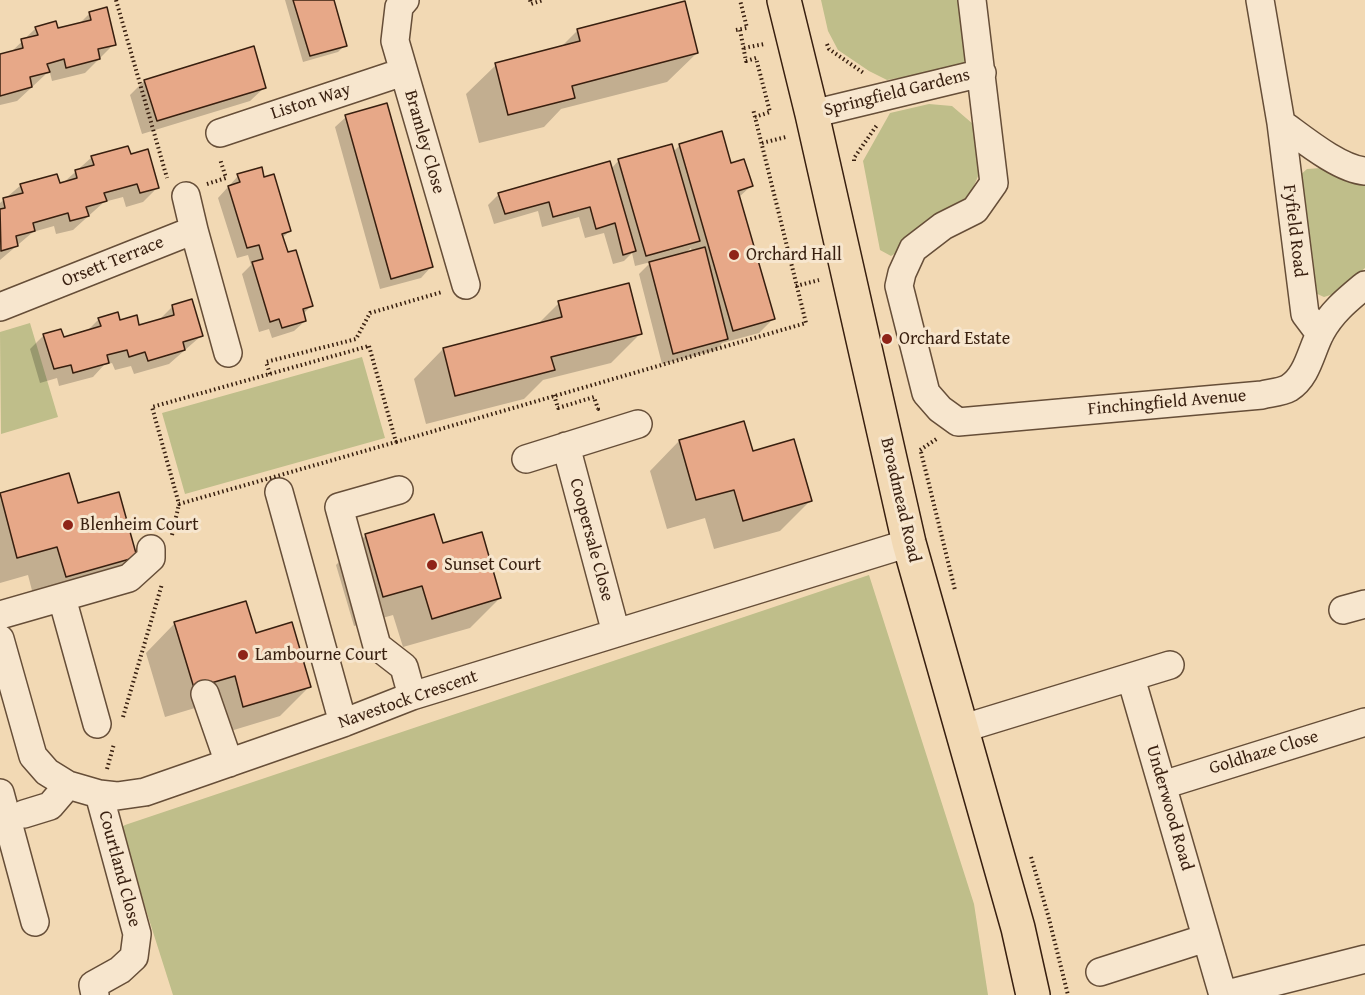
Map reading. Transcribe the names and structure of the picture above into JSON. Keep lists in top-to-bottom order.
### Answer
{
  "streets": {
    "main road": ["Broadmead Road"],
    "street": [
      "Springfield Gardens",
      "Liston Way",
      "Bramley Close",
      "Fyfield Road",
      "Orsett Terrace",
      "Finchingfield Avenue",
      "Coopersale Close",
      "Navestock Crescent",
      "Goldhaze Close",
      "Underwood Road",
      "Courtland Close"
    ]
  },
  "crossings": [
    ["Springfield Gardens", "Finchingfield Avenue"],
    ["Springfield Gardens", "Broadmead Road"],
    ["Liston Way", "Bramley Close"],
    ["Fyfield Road", "Finchingfield Avenue"],
    ["Broadmead Road", "Navestock Crescent"],
    ["Coopersale Close", "Navestock Crescent"],
    ["Navestock Crescent", "Courtland Close"],
    ["Goldhaze Close", "Underwood Road"]
  ],
  "places": [
    "Orchard Hall",
    "Orchard Estate",
    "Blenheim Court",
    "Sunset Court",
    "Lambourne Court"
  ]
}
